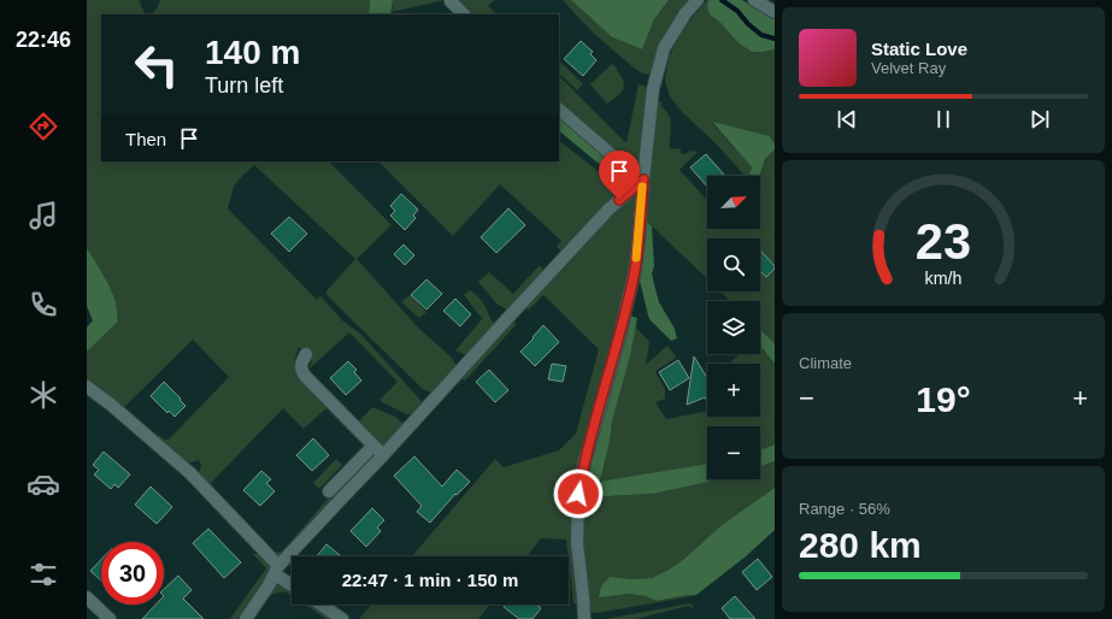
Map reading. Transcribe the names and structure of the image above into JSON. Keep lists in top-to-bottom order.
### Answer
{
  "north": "top right",
  "page": {
    "tabs": "22:46",
    "turn": ["140 m", "Turn left"],
    "song": ["Static Love", "Velvet Ray"],
    "then": "Then",
    "map_buttons": ["+", "−"],
    "tile": [
      "Climate",
      ["Range · 56%", "280 km"]
    ],
    "heat": ["−", "19°", "+"],
    "limit": "30",
    "trip": "22:47 · 1 min · 150 m",
    "gauge": ["23", "km/h"]
  }
}
